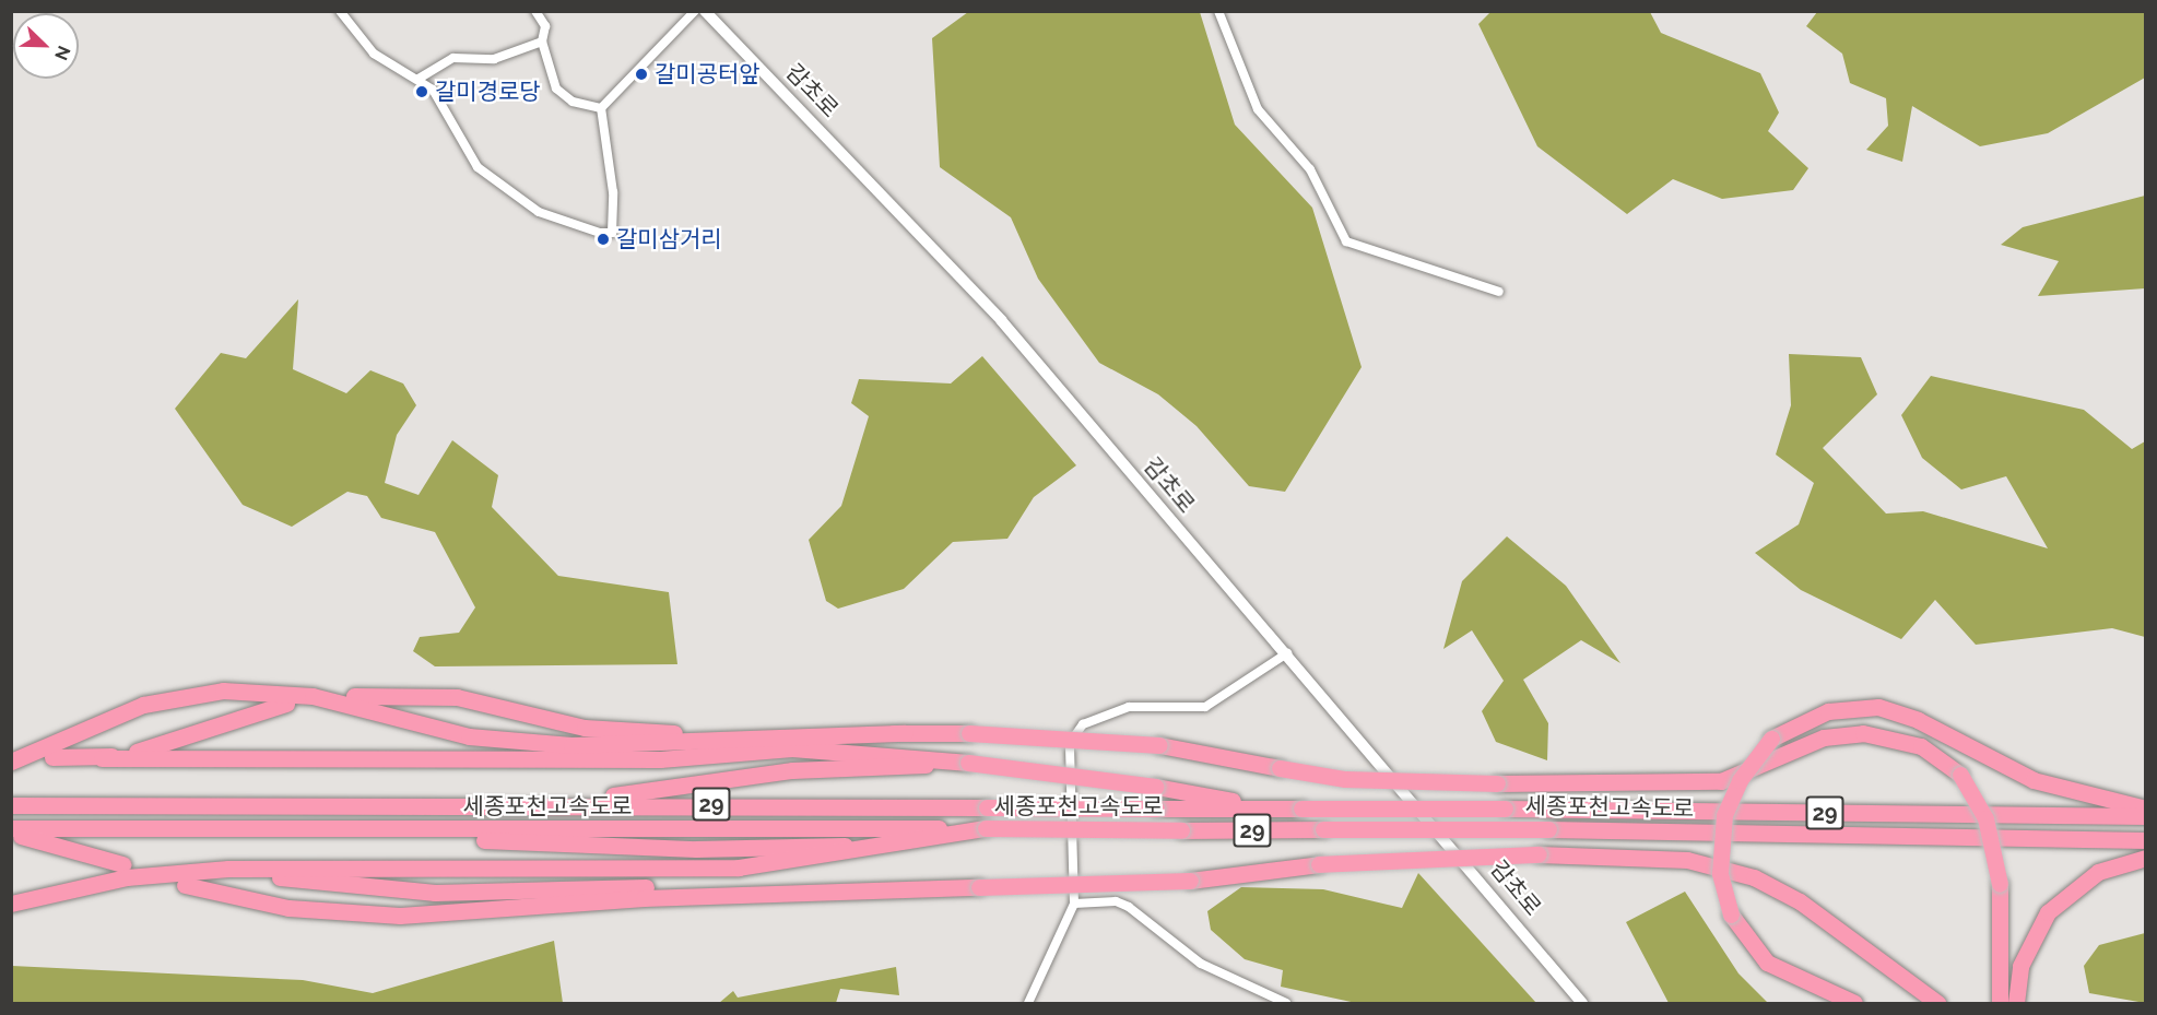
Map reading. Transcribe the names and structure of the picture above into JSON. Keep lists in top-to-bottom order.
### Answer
{
  "streets": {
    "highway": ["29", "세종포천고속도로"],
    "main road": ["감초로"]
  },
  "places": ["갈미공터앞", "갈미경로당", "갈미삼거리"],
  "north": "bottom right"
}
